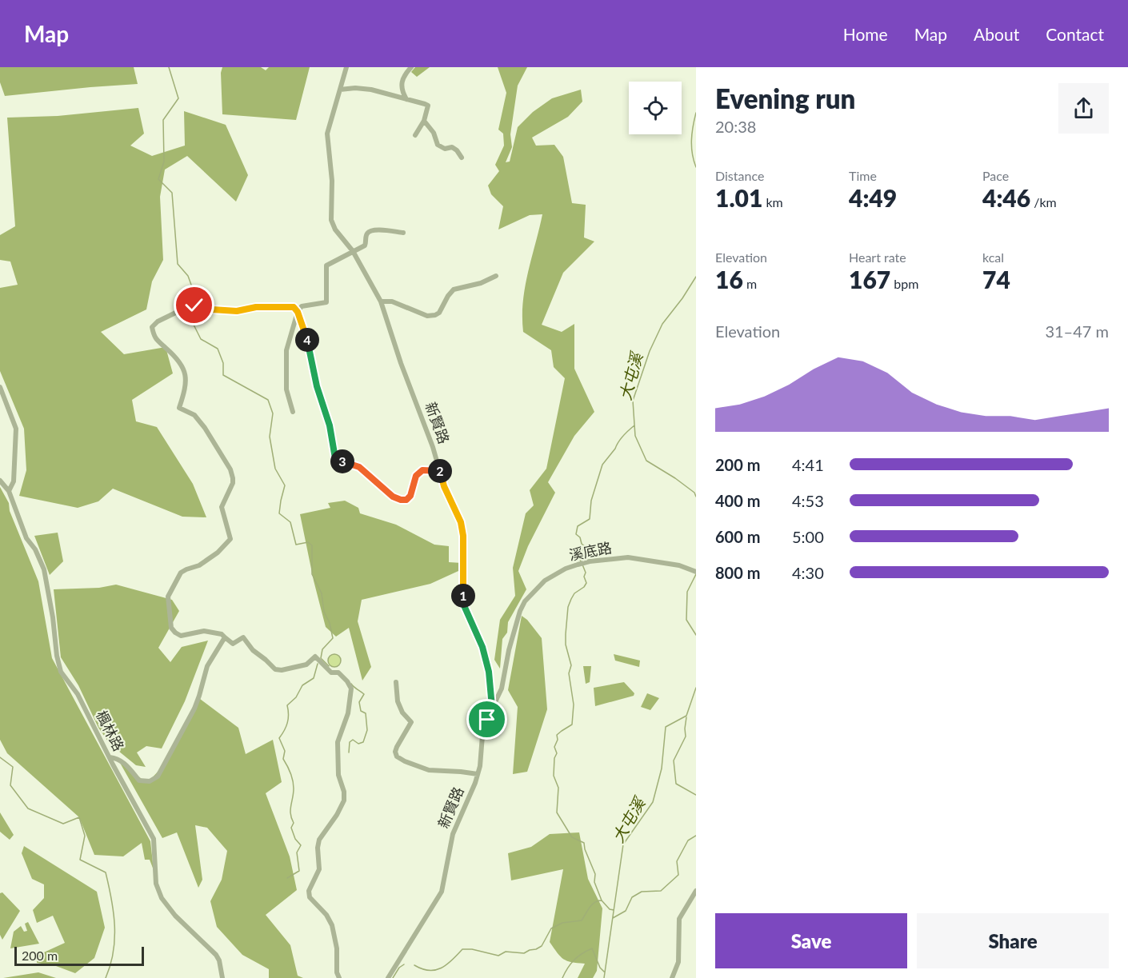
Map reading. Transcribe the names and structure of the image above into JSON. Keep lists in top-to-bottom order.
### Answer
{
  "streets": {
    "street": ["新賢路", "溪底路", "楓林路"]
  },
  "crossings": [
    ["新賢路", "溪底路"]
  ],
  "water": ["大屯溪"],
  "scale_bar": "200 m",
  "page": {
    "header": "Map",
    "nav": [
      "Home",
      "Map",
      "About",
      "Contact"
    ],
    "heading": ["Evening run", "20:38"],
    "stats": [
      ["Distance", "1.01 km"],
      ["Time", "4:49"],
      ["Pace", "4:46 /km"],
      ["Elevation", "16 m"],
      ["Heart rate", "167 bpm"],
      ["kcal", "74"]
    ],
    "chart": ["Elevation", "31–47 m"],
    "pins": [
      "4",
      "3",
      "2",
      "1"
    ],
    "list": [
      {
        "name": "200 m",
        "note": "4:41"
      },
      {
        "name": "400 m",
        "note": "4:53"
      },
      {
        "name": "600 m",
        "note": "5:00"
      },
      {
        "name": "800 m",
        "note": "4:30"
      }
    ],
    "buttons": ["Save", "Share"],
    "scale": "200 m"
  }
}
